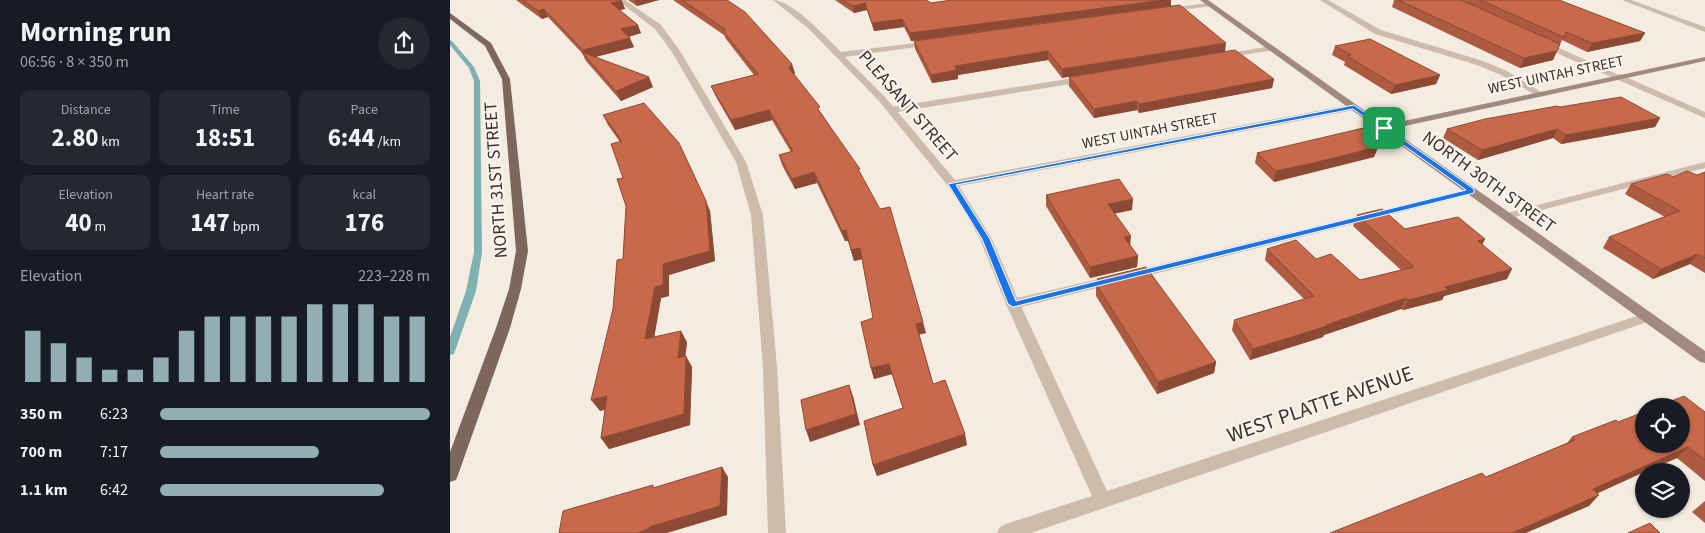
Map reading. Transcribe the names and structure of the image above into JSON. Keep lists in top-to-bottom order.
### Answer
{
  "streets": {
    "main road": ["WEST UINTAH STREET", "NORTH 31ST STREET", "NORTH 30TH STREET"],
    "street": ["PLEASANT STREET", "WEST PLATTE AVENUE"]
  },
  "crossings": [
    ["WEST UINTAH STREET", "PLEASANT STREET"],
    ["WEST UINTAH STREET", "NORTH 30TH STREET"],
    ["PLEASANT STREET", "WEST PLATTE AVENUE"],
    ["NORTH 30TH STREET", "WEST PLATTE AVENUE"]
  ],
  "page": {
    "heading": ["Morning run", "06:56 · 8 × 350 m"],
    "stats": [
      ["Distance", "2.80 km"],
      ["Time", "18:51"],
      ["Pace", "6:44 /km"],
      ["Elevation", "40 m"],
      ["Heart rate", "147 bpm"],
      ["kcal", "176"]
    ],
    "chart": ["Elevation", "223–228 m"],
    "list": [
      {
        "name": "350 m",
        "note": "6:23"
      },
      {
        "name": "700 m",
        "note": "7:17"
      },
      {
        "name": "1.1 km",
        "note": "6:42"
      }
    ]
  }
}
